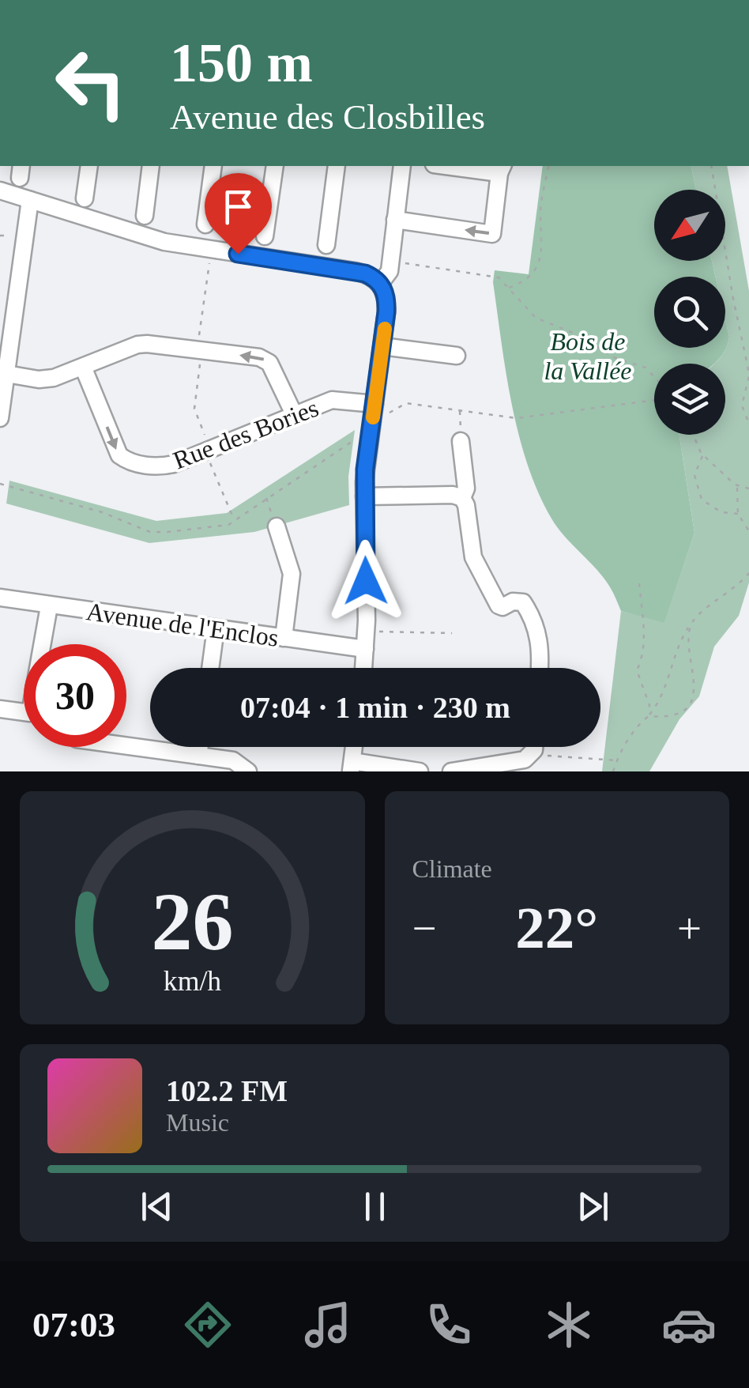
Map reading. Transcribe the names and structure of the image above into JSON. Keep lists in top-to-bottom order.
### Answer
{
  "streets": {
    "street": ["Rue des Bories", "Avenue de l'Enclos"]
  },
  "parks": ["Bois de la Vallée"],
  "north": "bottom left",
  "page": {
    "turn": ["150 m", "Avenue des Closbilles"],
    "limit": "30",
    "trip": "07:04 · 1 min · 230 m",
    "tile": "Climate",
    "heat": ["−", "22°", "+"],
    "song": ["102.2 FM", "Music"],
    "tabs": "07:03",
    "gauge": ["26", "km/h"]
  }
}
